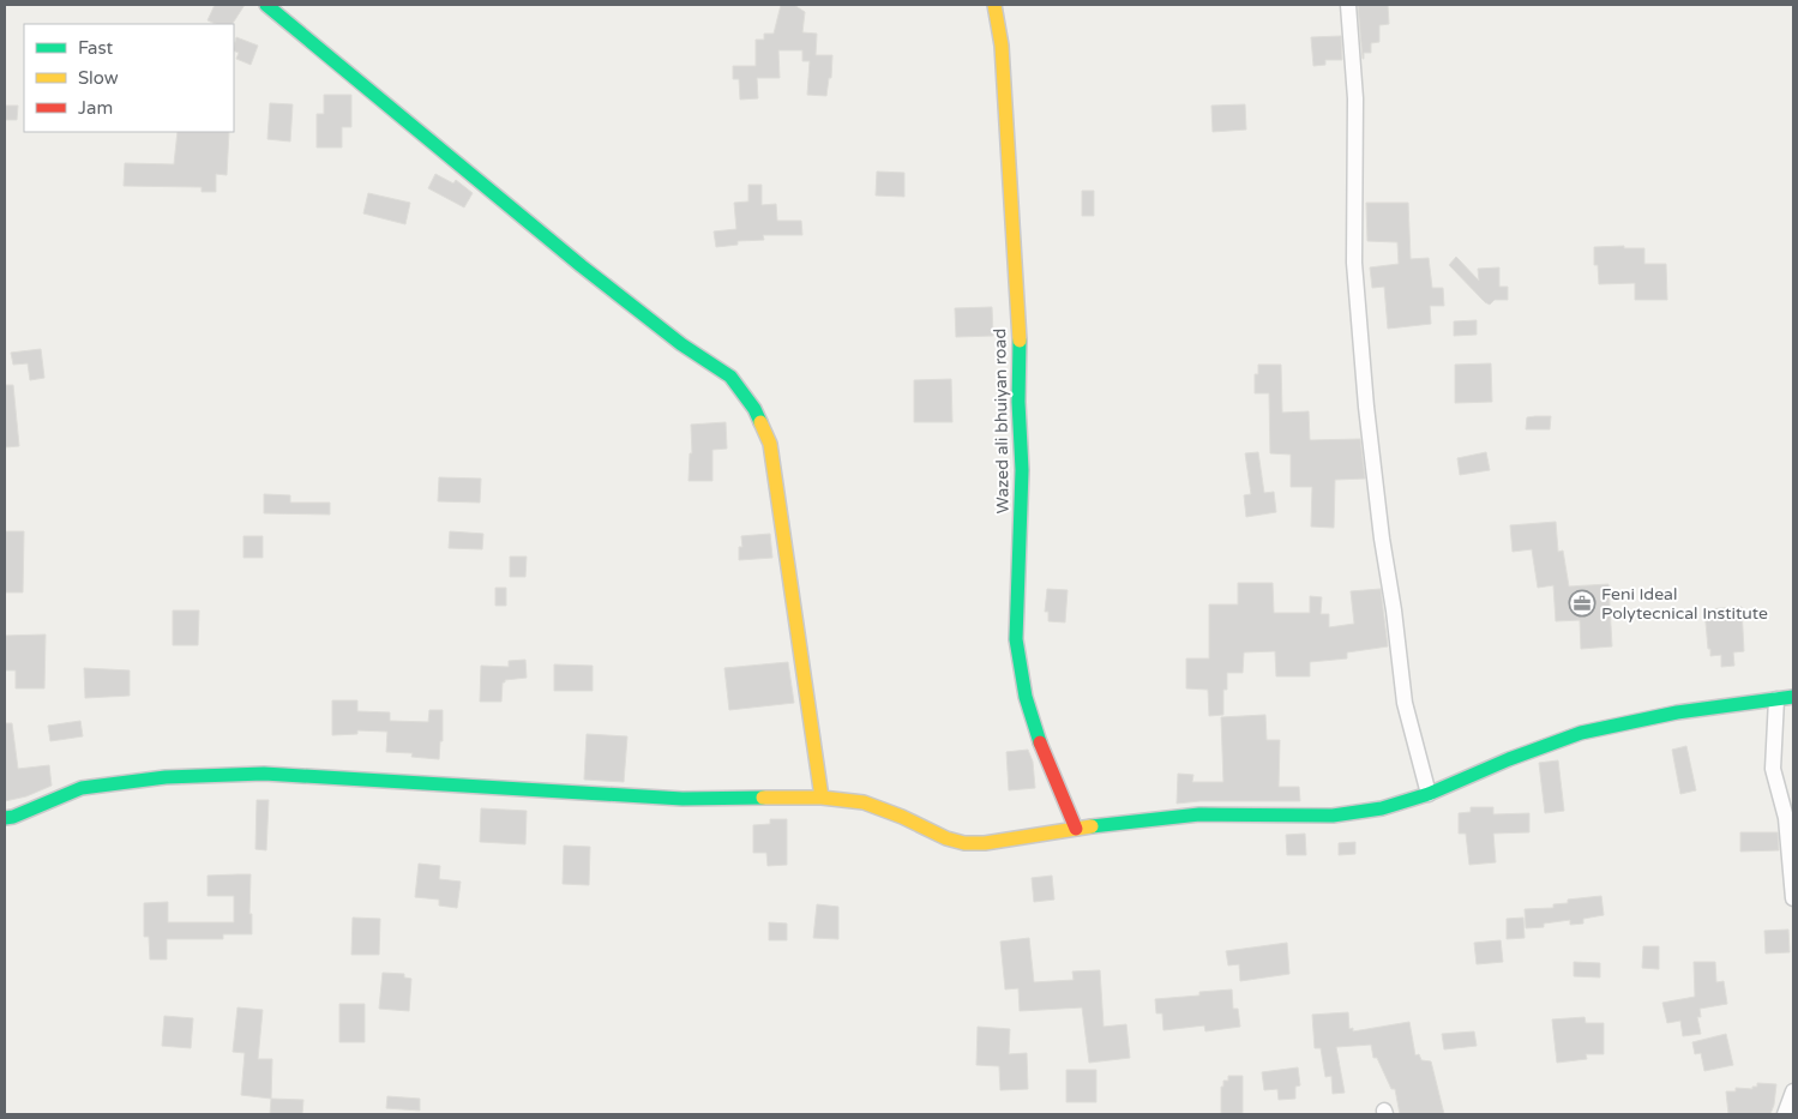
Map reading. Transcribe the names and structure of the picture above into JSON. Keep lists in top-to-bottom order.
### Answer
{
  "streets": {
    "street": ["Wazed ali bhuiyan road"]
  },
  "places": {
    "office": ["Feni Ideal Polytecnical Institute"]
  },
  "legend": ["Fast", "Slow", "Jam"]
}
